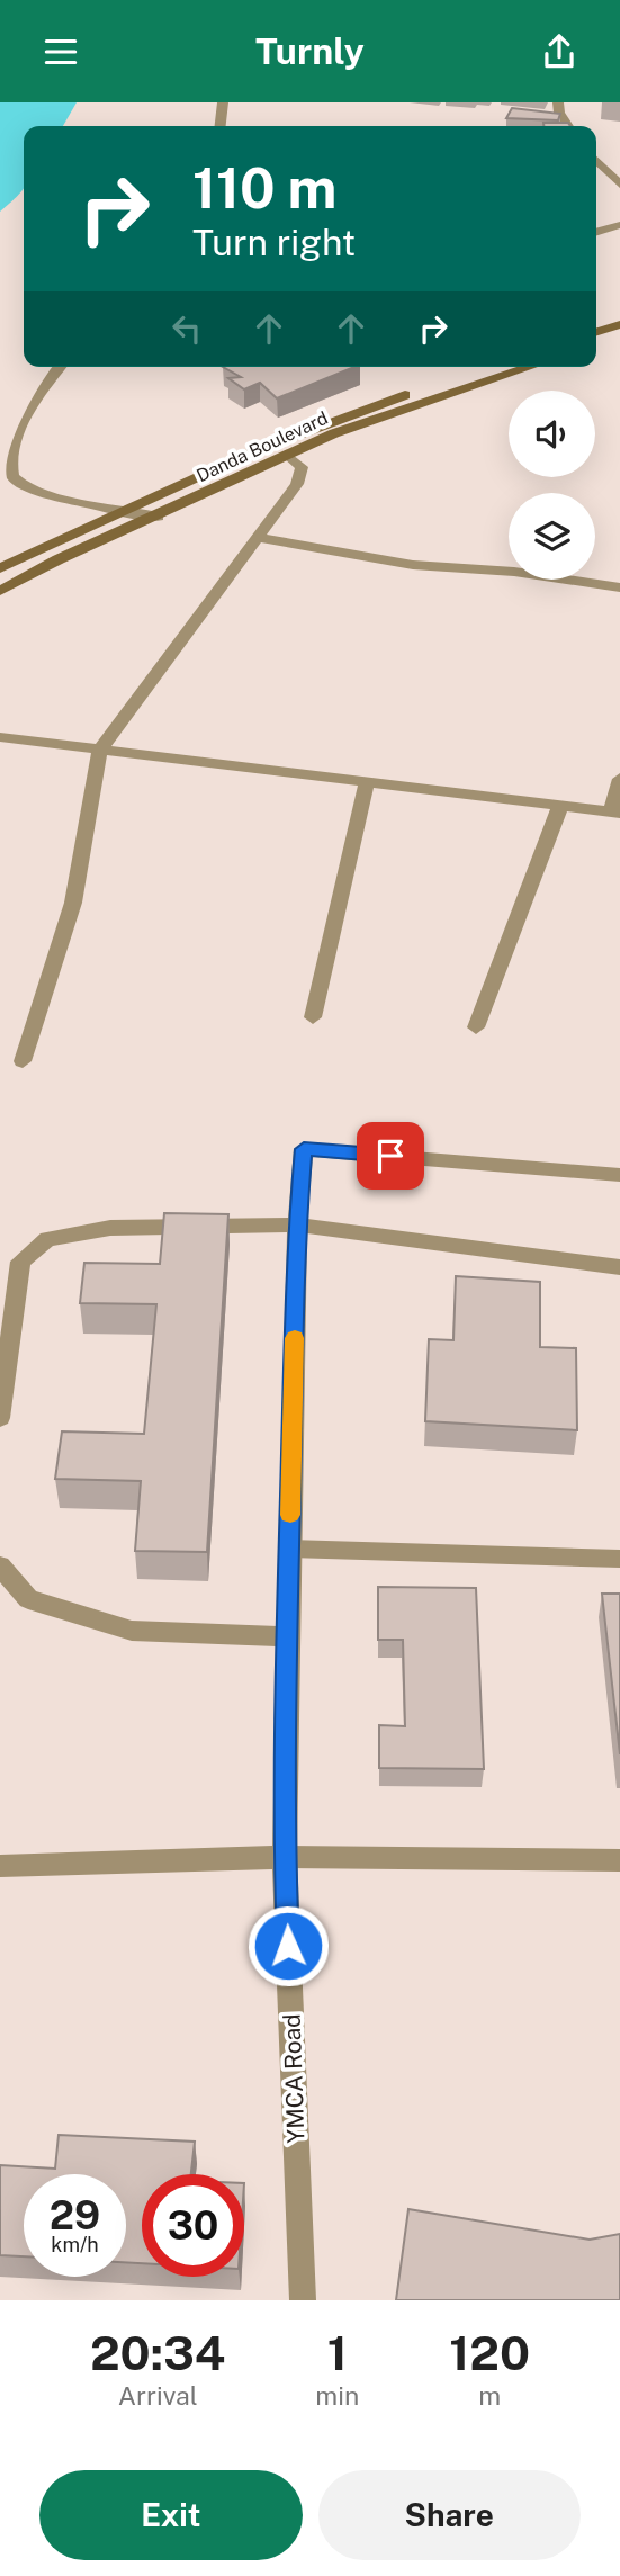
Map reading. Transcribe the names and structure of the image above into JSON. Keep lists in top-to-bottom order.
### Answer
{
  "streets": {
    "main road": ["Danda Boulevard"],
    "street": ["YMCA Road"]
  },
  "page": {
    "header": "Turnly",
    "turn": ["110 m", "Turn right"],
    "speed": "29 km/h",
    "limit": "30",
    "eta": [
      "20:34",
      "Arrival",
      "1",
      "min",
      "120",
      "m"
    ],
    "buttons": ["Exit", "Share"]
  }
}
